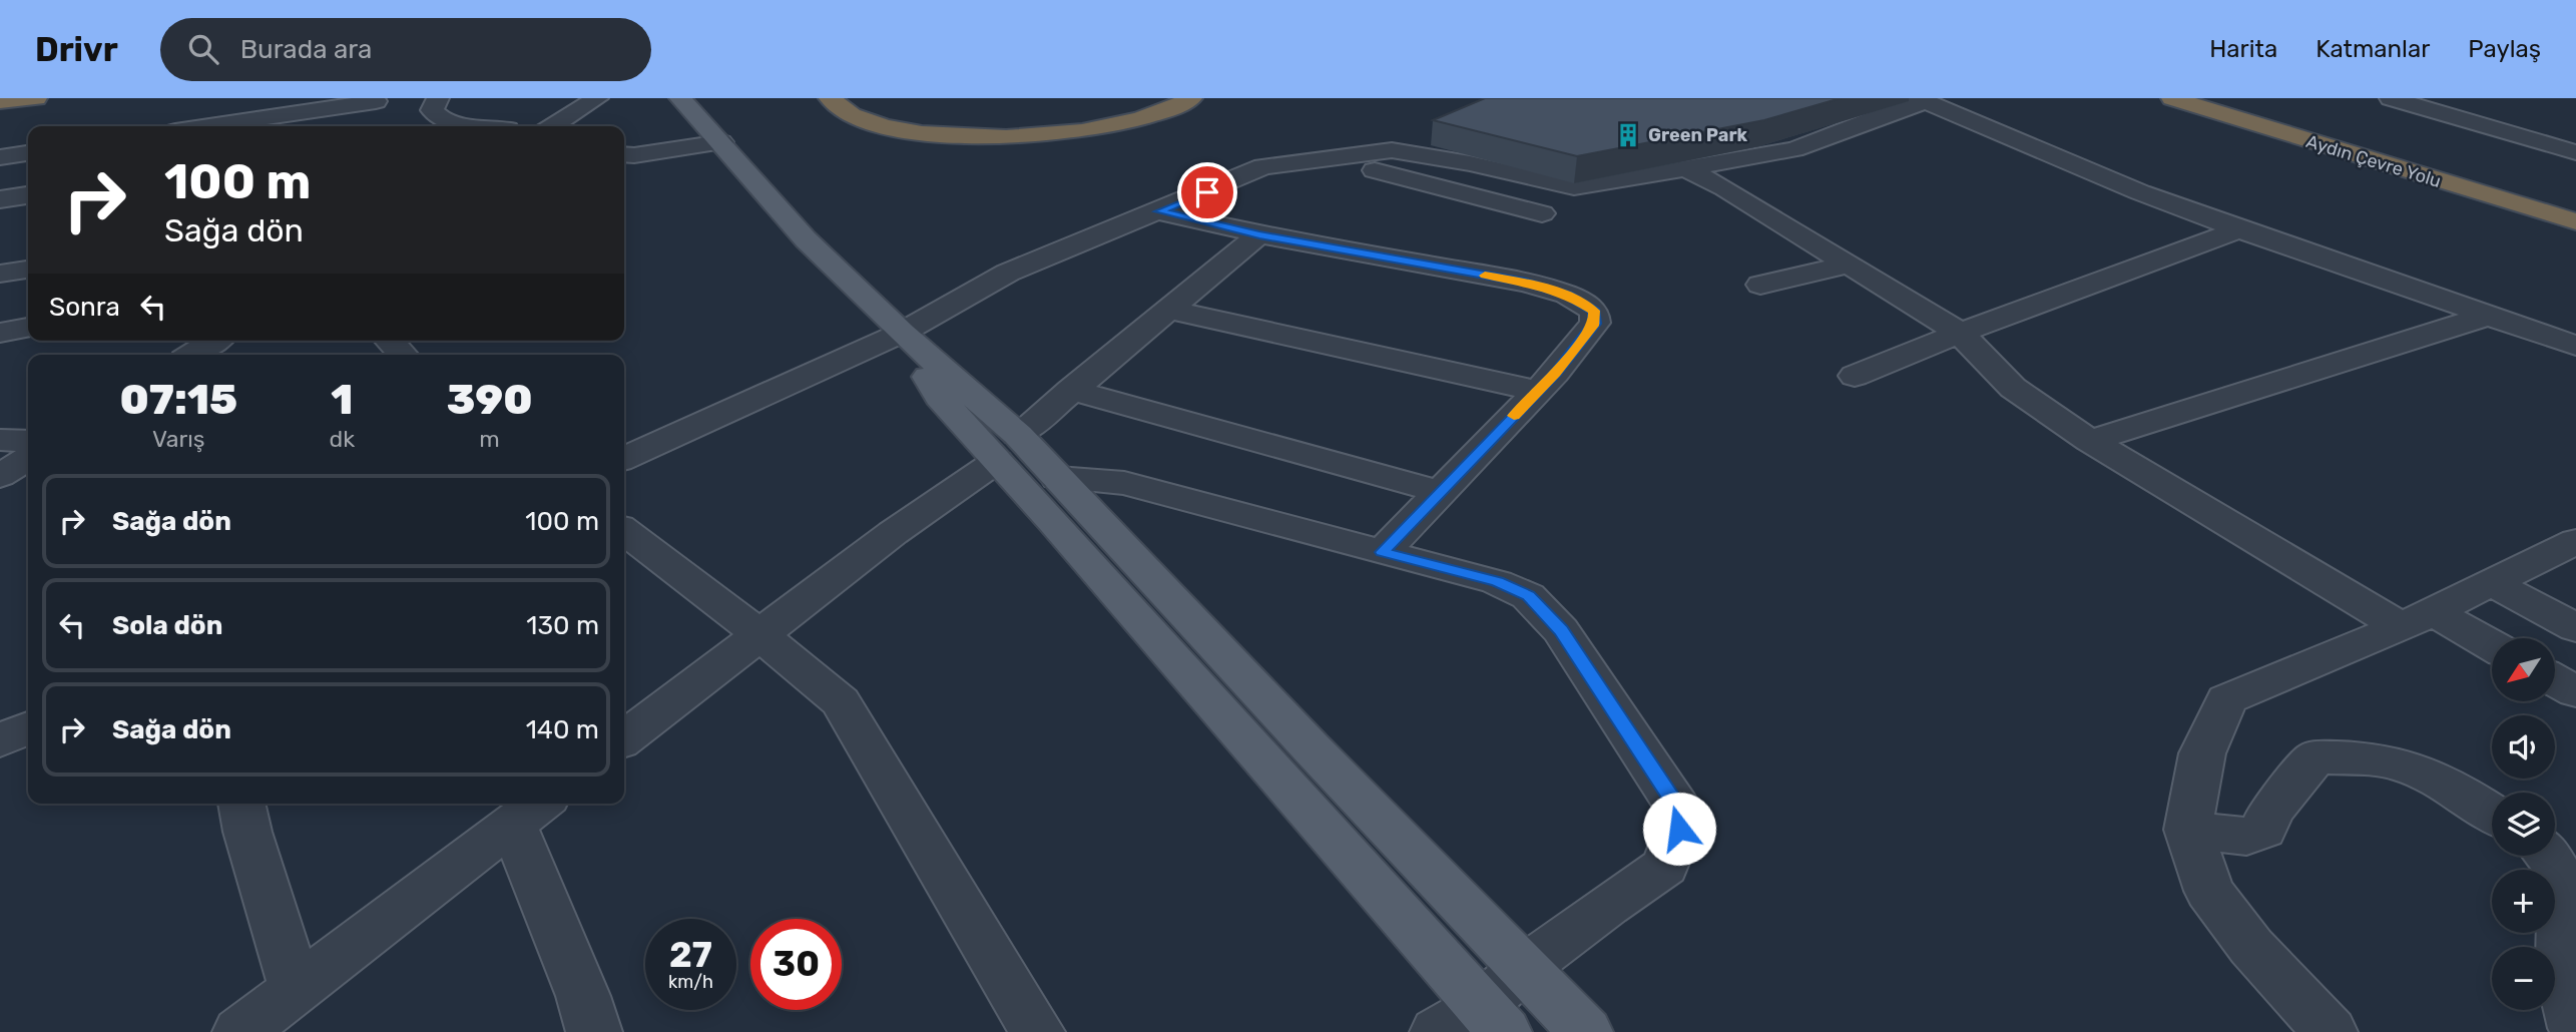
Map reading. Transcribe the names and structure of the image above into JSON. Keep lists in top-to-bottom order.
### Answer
{
  "streets": {
    "highway": ["Aydın Çevre Yolu"]
  },
  "places": {
    "building": ["Green Park"]
  },
  "north": "bottom left",
  "page": {
    "header": "Drivr",
    "search": "Burada ara",
    "nav": ["Harita", "Katmanlar", "Paylaş"],
    "turn": ["100 m", "Sağa dön"],
    "then": "Sonra",
    "eta": [
      "07:15",
      "Varış",
      "1",
      "dk",
      "390",
      "m"
    ],
    "list": [
      {
        "name": "Sağa dön",
        "value": "100 m"
      },
      {
        "name": "Sola dön",
        "value": "130 m"
      },
      {
        "name": "Sağa dön",
        "value": "140 m"
      }
    ],
    "map_buttons": ["+", "−"],
    "speed": "27 km/h",
    "limit": "30"
  }
}
